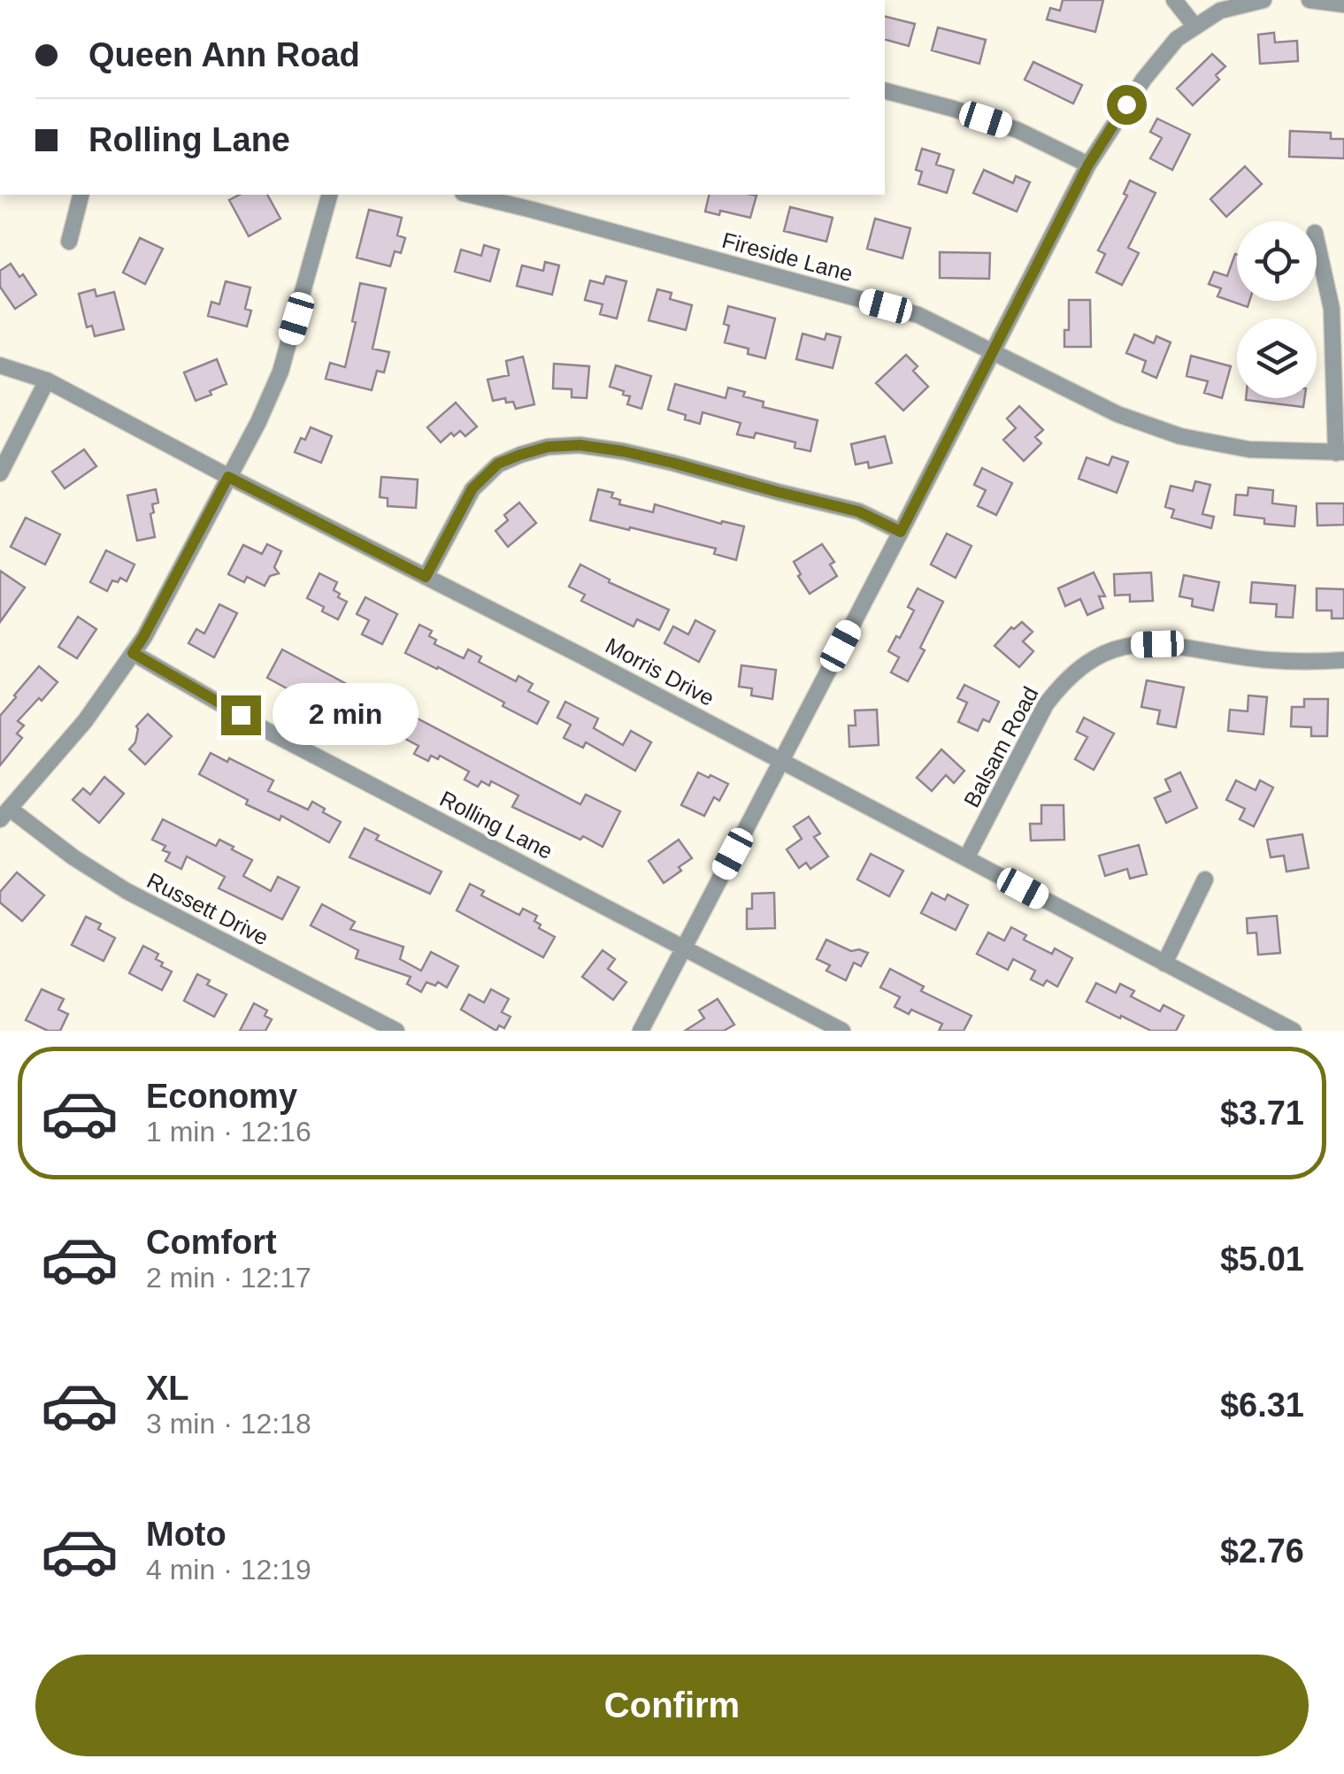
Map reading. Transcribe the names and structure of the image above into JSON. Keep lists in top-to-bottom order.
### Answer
{
  "streets": {
    "street": [
      "Fireside Lane",
      "Morris Drive",
      "Balsam Road",
      "Rolling Lane",
      "Russett Drive"
    ]
  },
  "crossings": [
    ["Morris Drive", "Balsam Road"]
  ],
  "page": {
    "banner": ["Queen Ann Road", "Rolling Lane"],
    "bubble": "2 min",
    "list": [
      {
        "name": "Economy",
        "note": "1 min · 12:16",
        "value": "$3.71"
      },
      {
        "name": "Comfort",
        "note": "2 min · 12:17",
        "value": "$5.01"
      },
      {
        "name": "XL",
        "note": "3 min · 12:18",
        "value": "$6.31"
      },
      {
        "name": "Moto",
        "note": "4 min · 12:19",
        "value": "$2.76"
      }
    ],
    "buttons": "Confirm"
  }
}
